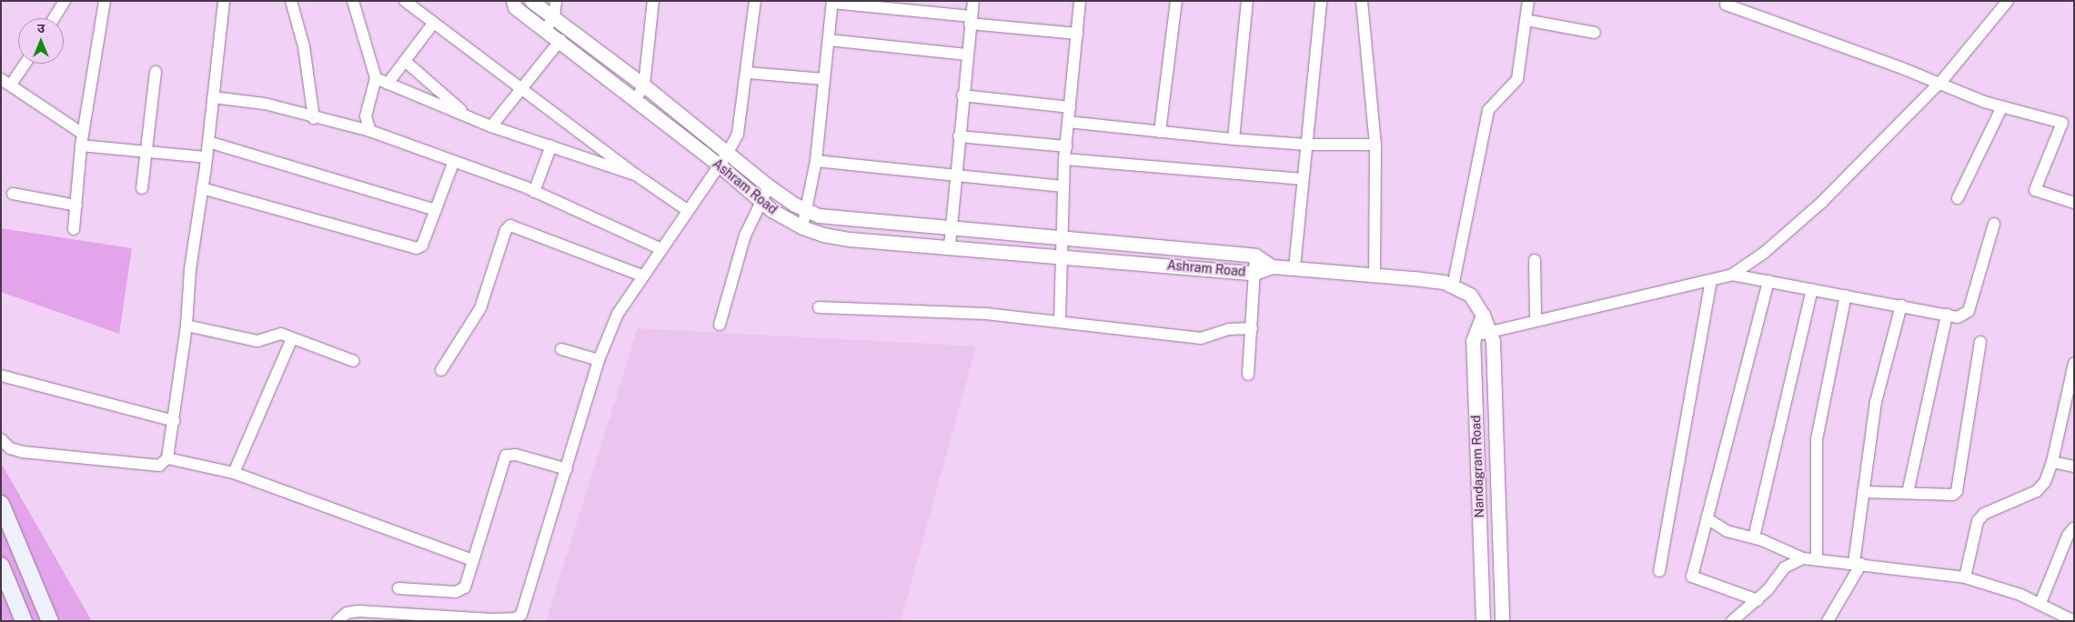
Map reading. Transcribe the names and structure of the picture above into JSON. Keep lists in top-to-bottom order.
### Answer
{
  "streets": {
    "street": ["Ashram Road", "Nandagram Road"]
  },
  "crossings": [
    ["Ashram Road", "Nandagram Road"]
  ],
  "north": "top"
}
